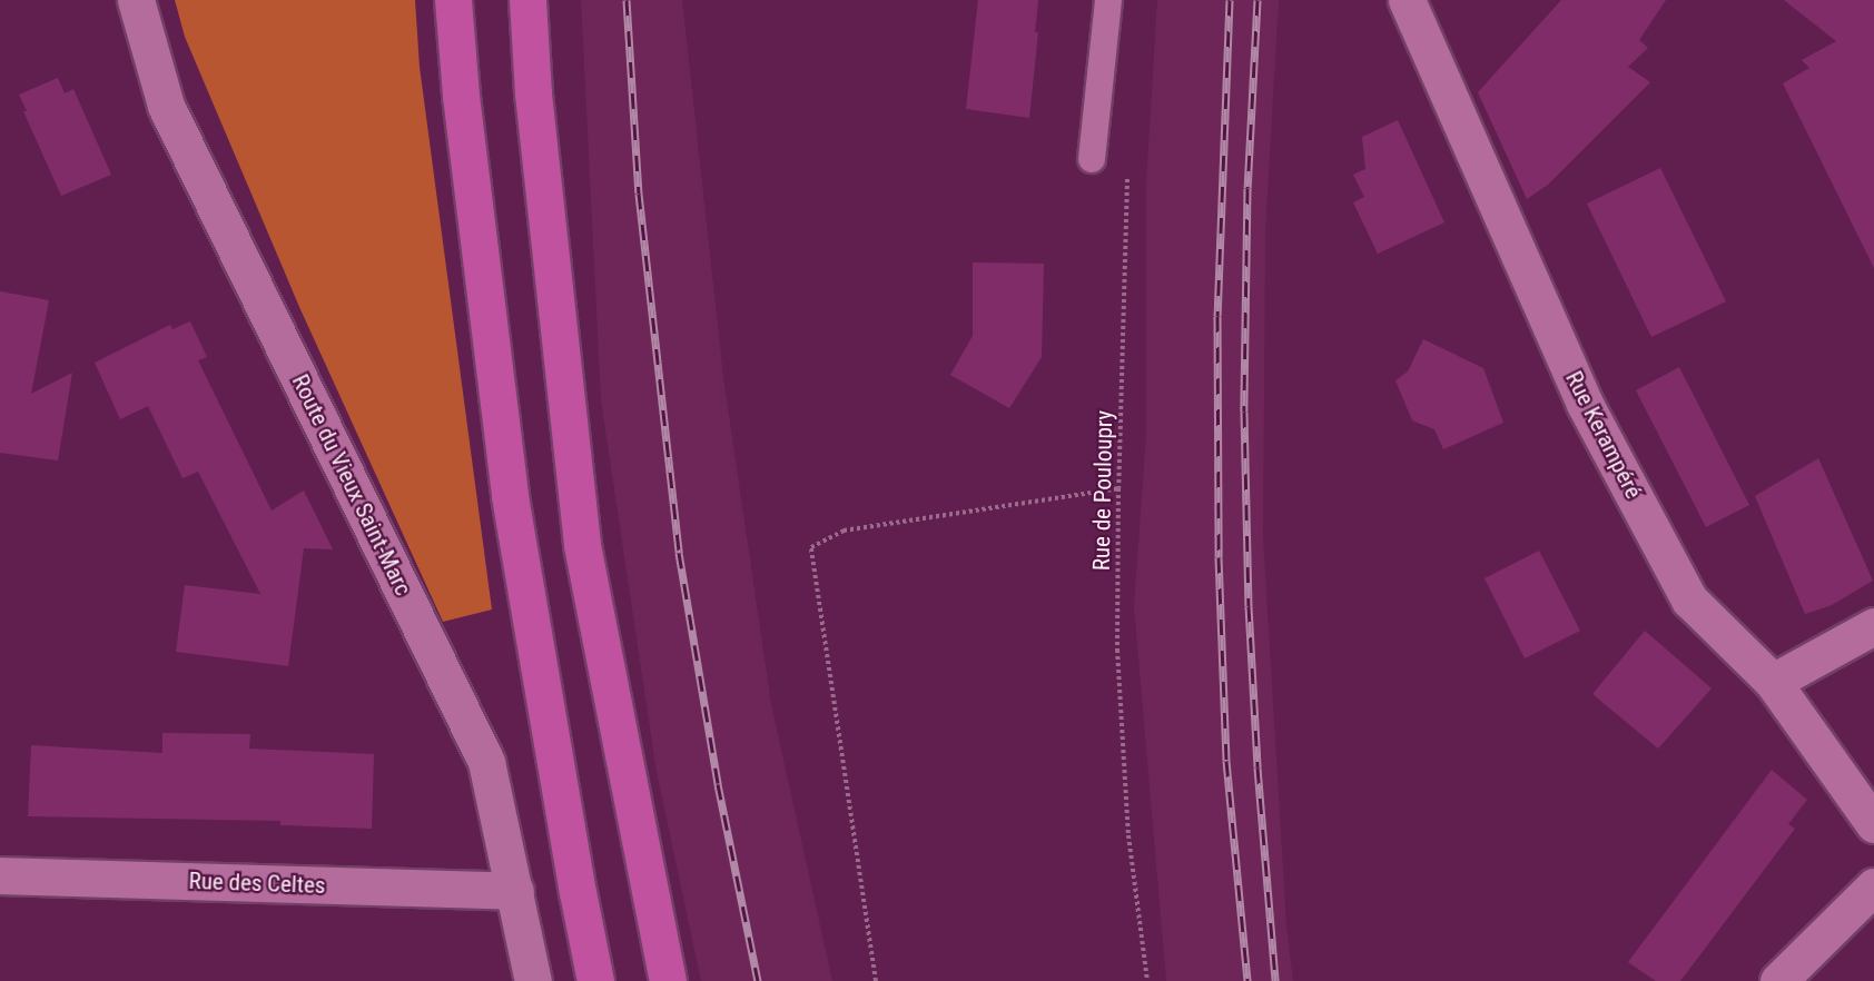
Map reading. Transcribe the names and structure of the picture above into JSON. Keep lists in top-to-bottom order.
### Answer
{
  "streets": {
    "street": ["Rue Kerampéré", "Route du Vieux Saint-Marc", "Rue des Celtes"],
    "path": ["Rue de Pouloupry"]
  },
  "crossings": [
    ["Route du Vieux Saint-Marc", "Rue des Celtes"]
  ]
}
